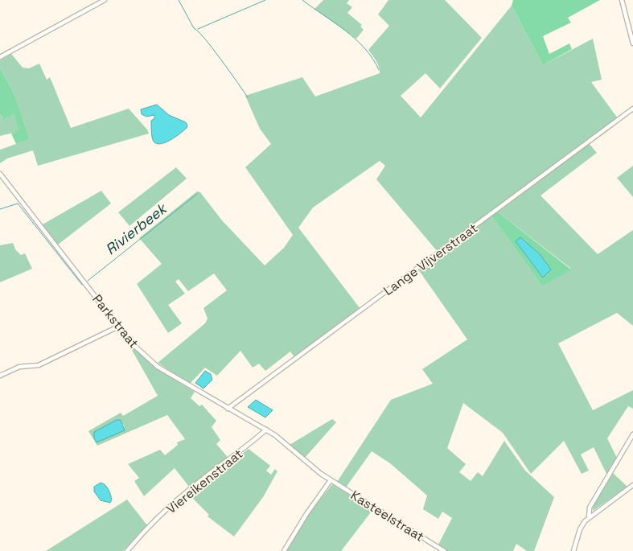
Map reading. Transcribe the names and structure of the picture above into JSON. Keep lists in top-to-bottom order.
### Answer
{
  "streets": {
    "street": [
      "Lange Vijverstraat",
      "Parkstraat",
      "Viereikenstraat",
      "Kasteelstraat"
    ]
  },
  "crossings": [
    ["Lange Vijverstraat", "Parkstraat"],
    ["Parkstraat", "Viereikenstraat"],
    ["Parkstraat", "Kasteelstraat"],
    ["Viereikenstraat", "Kasteelstraat"]
  ],
  "water": ["Rivierbeek"]
}
